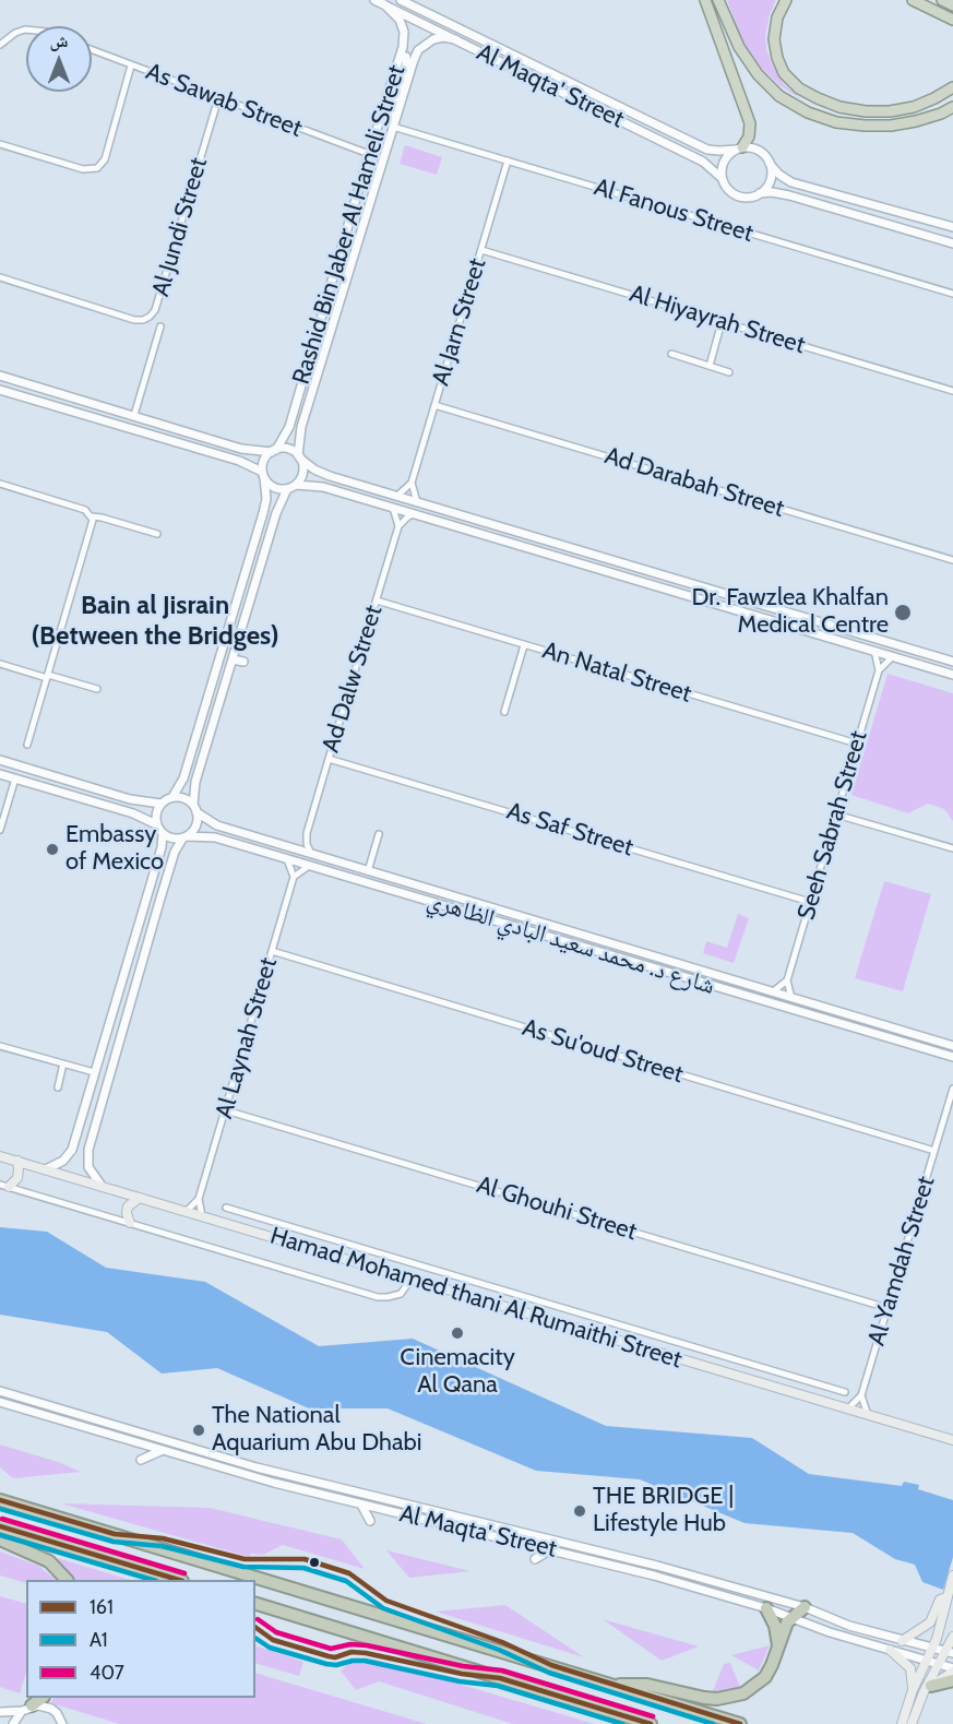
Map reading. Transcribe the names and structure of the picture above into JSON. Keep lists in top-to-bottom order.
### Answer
{
  "streets": {
    "main road": ["Hamad Mohamed thani Al Rumaithi Street"],
    "street": [
      "Al Maqta' Street",
      "As Sawab Street",
      "Al Fanous Street",
      "Rashid Bin Jaber Al Hameli Street",
      "Al Jundi Street",
      "Al Hiyayrah Street",
      "Al Jarn Street",
      "Ad Darabah Street",
      "An Natal Street",
      "Ad Dalw Street",
      "Seeh Sabrah Street",
      "As Saf Street",
      "شارع د. محمد سعيد البادي الظاهري",
      "Al Laynah Street",
      "As Su'oud Street",
      "Al Ghouhi Street",
      "Al Yamdah Street"
    ]
  },
  "crossings": [
    ["Al Maqta' Street", "Rashid Bin Jaber Al Hameli Street"],
    ["As Sawab Street", "Rashid Bin Jaber Al Hameli Street"],
    ["As Sawab Street", "Al Jundi Street"],
    ["Al Fanous Street", "Rashid Bin Jaber Al Hameli Street"],
    ["Al Fanous Street", "Al Jarn Street"],
    ["Al Hiyayrah Street", "Al Jarn Street"],
    ["Al Jarn Street", "Ad Darabah Street"],
    ["An Natal Street", "Ad Dalw Street"],
    ["An Natal Street", "Seeh Sabrah Street"],
    ["Ad Dalw Street", "As Saf Street"],
    ["Ad Dalw Street", "شارع د. محمد سعيد البادي الظاهري"],
    ["Seeh Sabrah Street", "As Saf Street"],
    ["Al Laynah Street", "As Su'oud Street"],
    ["Al Laynah Street", "Al Ghouhi Street"],
    ["Al Laynah Street", "Hamad Mohamed thani Al Rumaithi Street"],
    ["As Su'oud Street", "Al Yamdah Street"],
    ["Al Ghouhi Street", "Al Yamdah Street"],
    ["Al Yamdah Street", "Hamad Mohamed thani Al Rumaithi Street"]
  ],
  "districts": ["Bain al Jisrain (Between the Bridges)"],
  "places": [
    "Dr. Fawzlea Khalfan Medical Centre",
    "Embassy of Mexico",
    "Cinemacity Al Qana",
    "The National Aquarium Abu Dhabi",
    "THE BRIDGE | Lifestyle Hub"
  ],
  "lines": ["transit line 161", "transit line A1", "transit line 407"],
  "legend": ["161", "A1", "407"],
  "north": "top"
}
